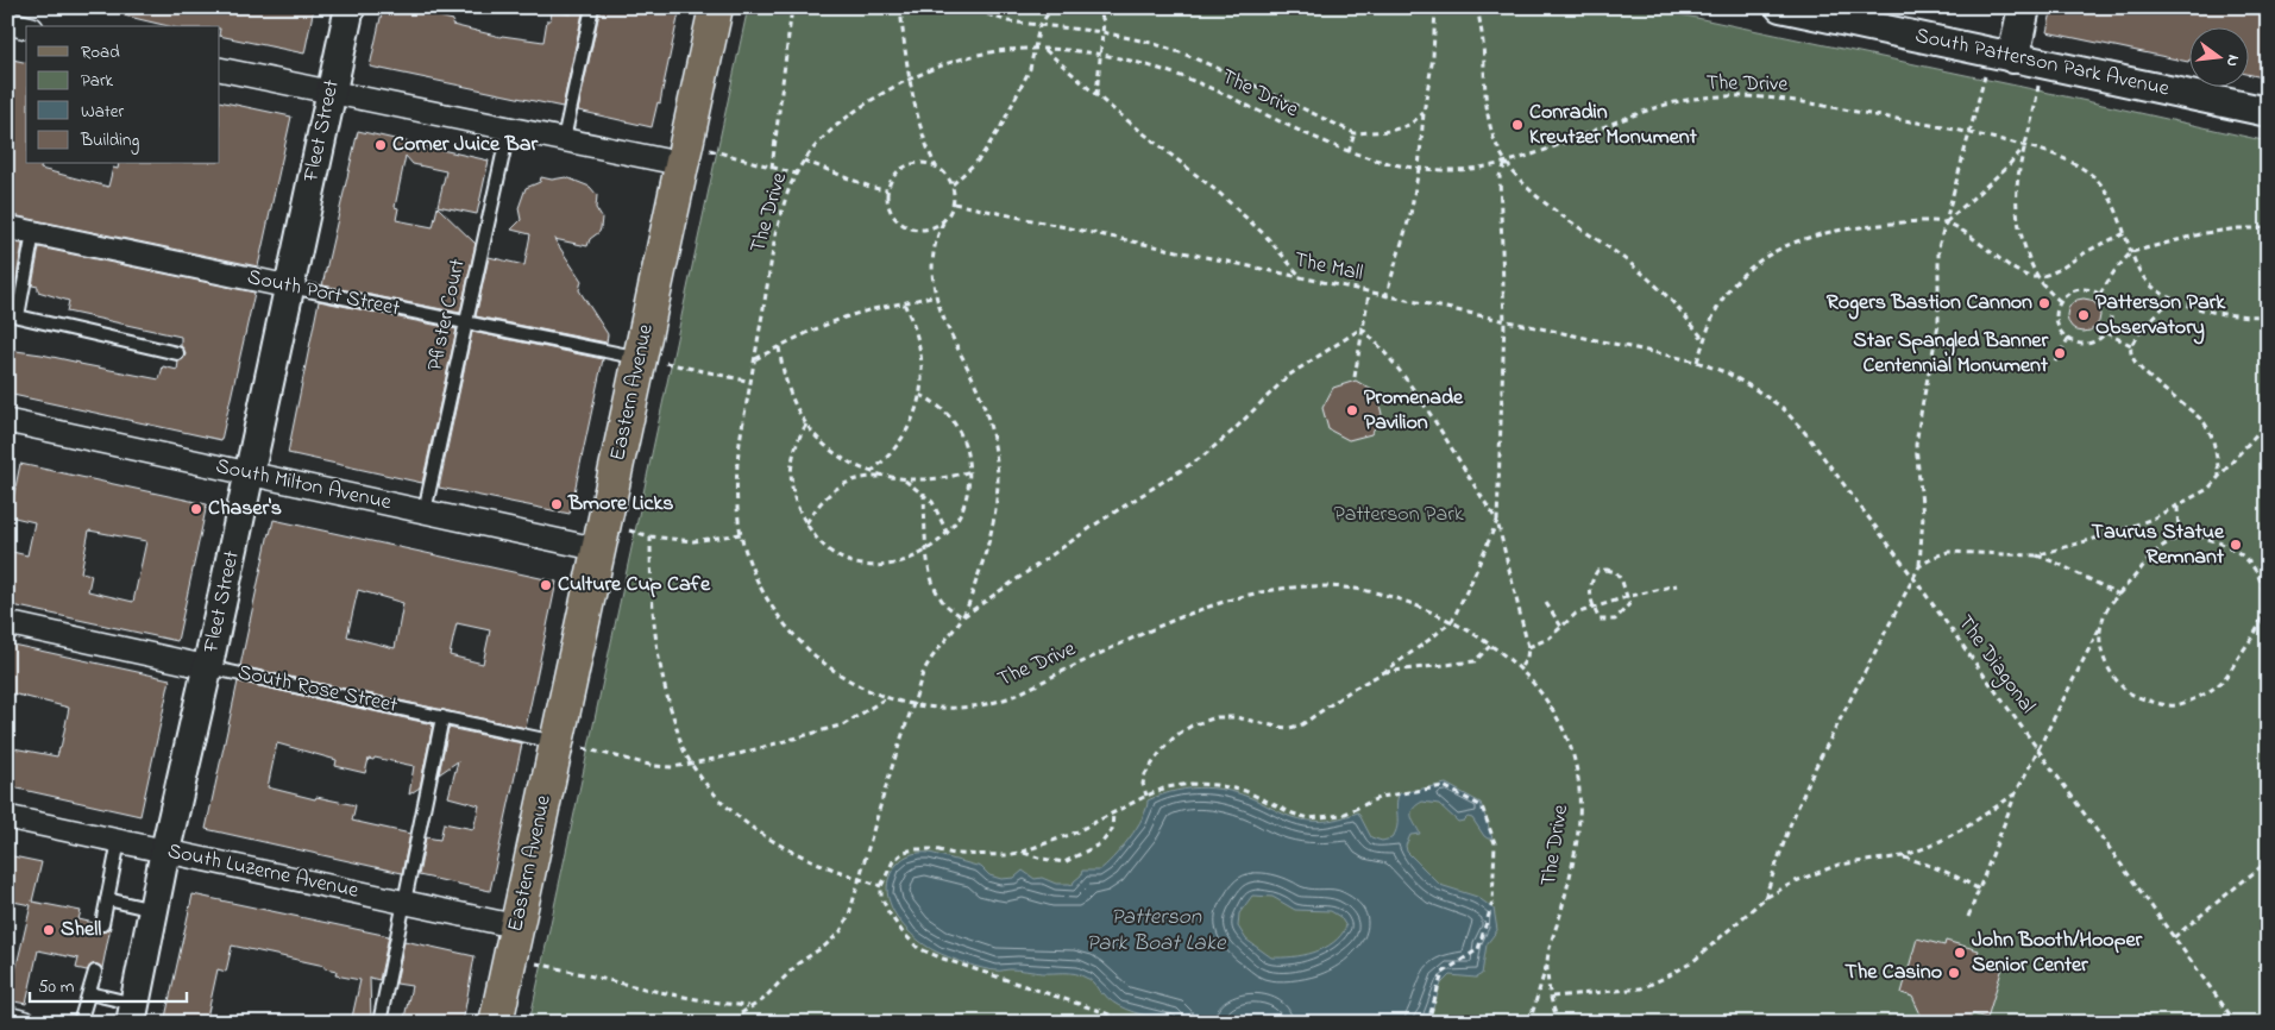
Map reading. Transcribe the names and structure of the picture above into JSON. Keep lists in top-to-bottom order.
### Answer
{
  "streets": {
    "main road": ["Eastern Avenue"],
    "street": [
      "South Patterson Park Avenue",
      "Fleet Street",
      "South Port Street",
      "South Milton Avenue",
      "South Rose Street",
      "South Luzerne Avenue"
    ],
    "lane": ["Pfister Court"],
    "path": ["The Drive", "The Mall", "The Diagonal"]
  },
  "crossings": [
    ["Fleet Street", "South Port Street"],
    ["Fleet Street", "South Milton Avenue"],
    ["Fleet Street", "South Rose Street"],
    ["Fleet Street", "South Luzerne Avenue"],
    ["The Mall", "The Diagonal"],
    ["South Port Street", "Pfister Court"],
    ["South Port Street", "Eastern Avenue"],
    ["Pfister Court", "South Milton Avenue"],
    ["Eastern Avenue", "South Milton Avenue"],
    ["Eastern Avenue", "South Rose Street"],
    ["Eastern Avenue", "South Luzerne Avenue"]
  ],
  "water": ["Patterson Park Boat Lake"],
  "parks": ["Patterson Park"],
  "places": [
    "Conradin Kreutzer Monument",
    "Corner Juice Bar",
    "Rogers Bastion Cannon",
    "Patterson Park Observatory",
    "Star Spangled Banner Centennial Monument",
    "Promenade Pavilion",
    "Bmore Licks",
    "Chaser's",
    "Taurus Statue Remnant",
    "Culture Cup Cafe",
    "Shell",
    "John Booth/Hooper Senior Center",
    "The Casino"
  ],
  "legend": [
    "Road",
    "Park",
    "Water",
    "Building"
  ],
  "scale_bar": "50 m",
  "north": "right"
}
